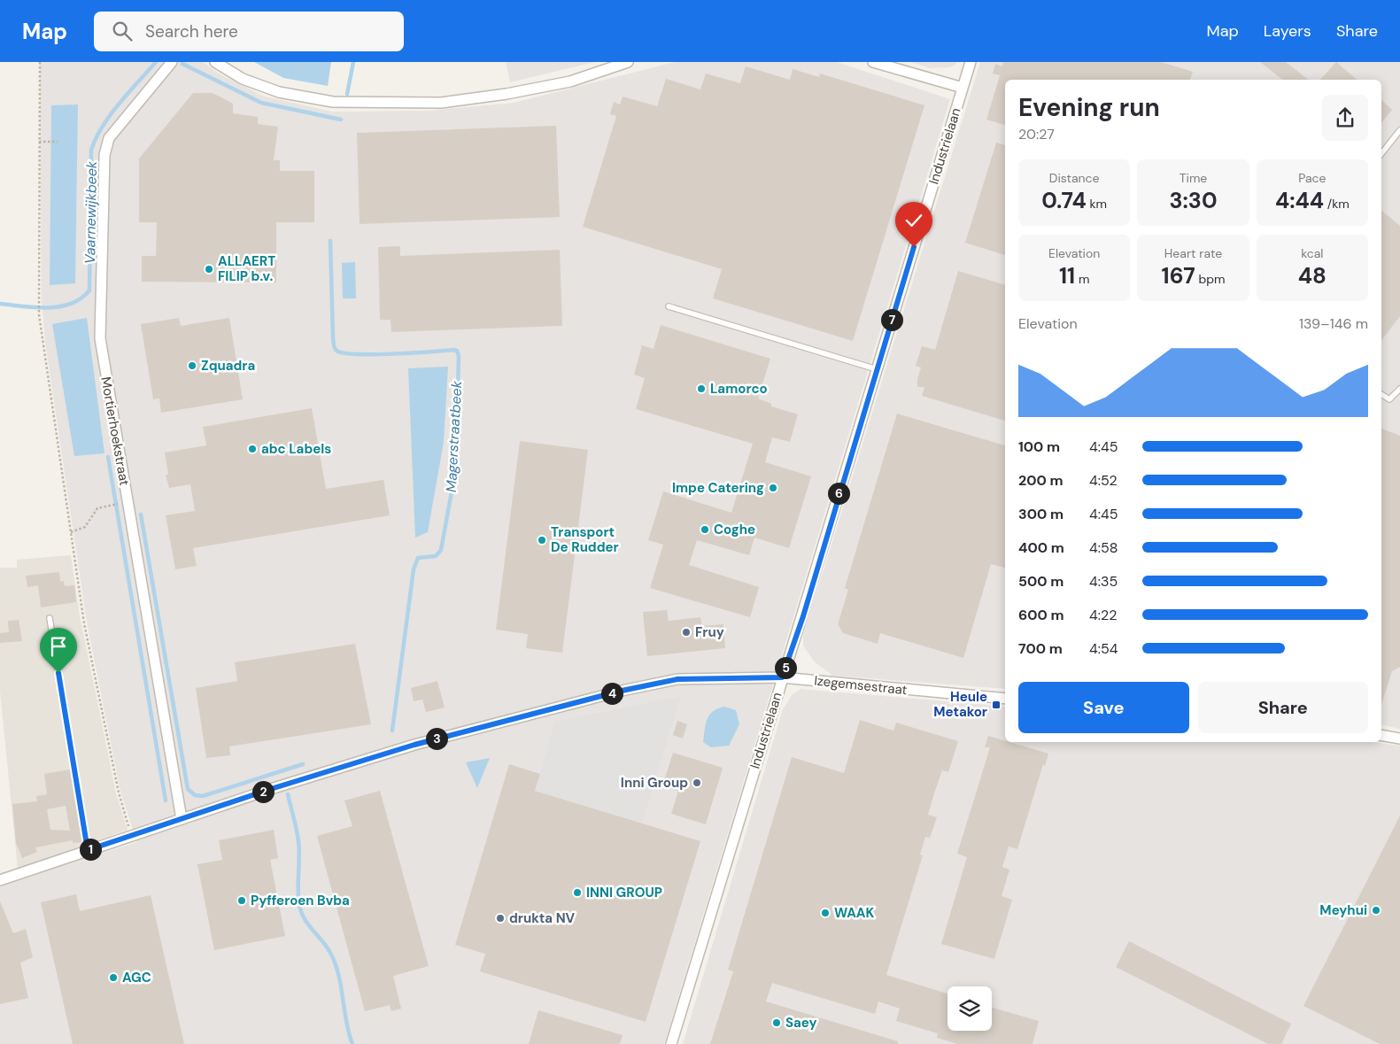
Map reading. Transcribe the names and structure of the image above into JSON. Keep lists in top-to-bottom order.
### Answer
{
  "streets": {
    "street": ["Industrielaan", "Mortierhoekstraat", "Izegemsestraat"]
  },
  "crossings": [
    ["Industrielaan", "Izegemsestraat"],
    ["Mortierhoekstraat", "Izegemsestraat"]
  ],
  "water": ["Vaarnewijkbeek", "Magerstraatbeek"],
  "places": {
    "other": [
      "ALLAERT FILIP b.v.",
      "Zquadra",
      "Lamorco",
      "abc Labels",
      "Impe Catering",
      "Coghe",
      "Transport De Rudder",
      "Fruy",
      "Inni Group",
      "INNI GROUP",
      "Pyfferoen Bvba",
      "Meyhui",
      "WAAK",
      "drukta NV",
      "AGC",
      "Saey"
    ],
    "transit": ["Heule Metakor"]
  },
  "page": {
    "header": "Map",
    "search": "Search here",
    "nav": ["Map", "Layers", "Share"],
    "heading": ["Evening run", "20:27"],
    "stats": [
      ["Distance", "0.74 km"],
      ["Time", "3:30"],
      ["Pace", "4:44 /km"],
      ["Elevation", "11 m"],
      ["Heart rate", "167 bpm"],
      ["kcal", "48"]
    ],
    "chart": ["Elevation", "139–146 m"],
    "pins": [
      "7",
      "6",
      "5",
      "4",
      "3",
      "2",
      "1"
    ],
    "list": [
      {
        "name": "100 m",
        "note": "4:45"
      },
      {
        "name": "200 m",
        "note": "4:52"
      },
      {
        "name": "300 m",
        "note": "4:45"
      },
      {
        "name": "400 m",
        "note": "4:58"
      },
      {
        "name": "500 m",
        "note": "4:35"
      },
      {
        "name": "600 m",
        "note": "4:22"
      },
      {
        "name": "700 m",
        "note": "4:54"
      }
    ],
    "buttons": ["Save", "Share"]
  }
}
